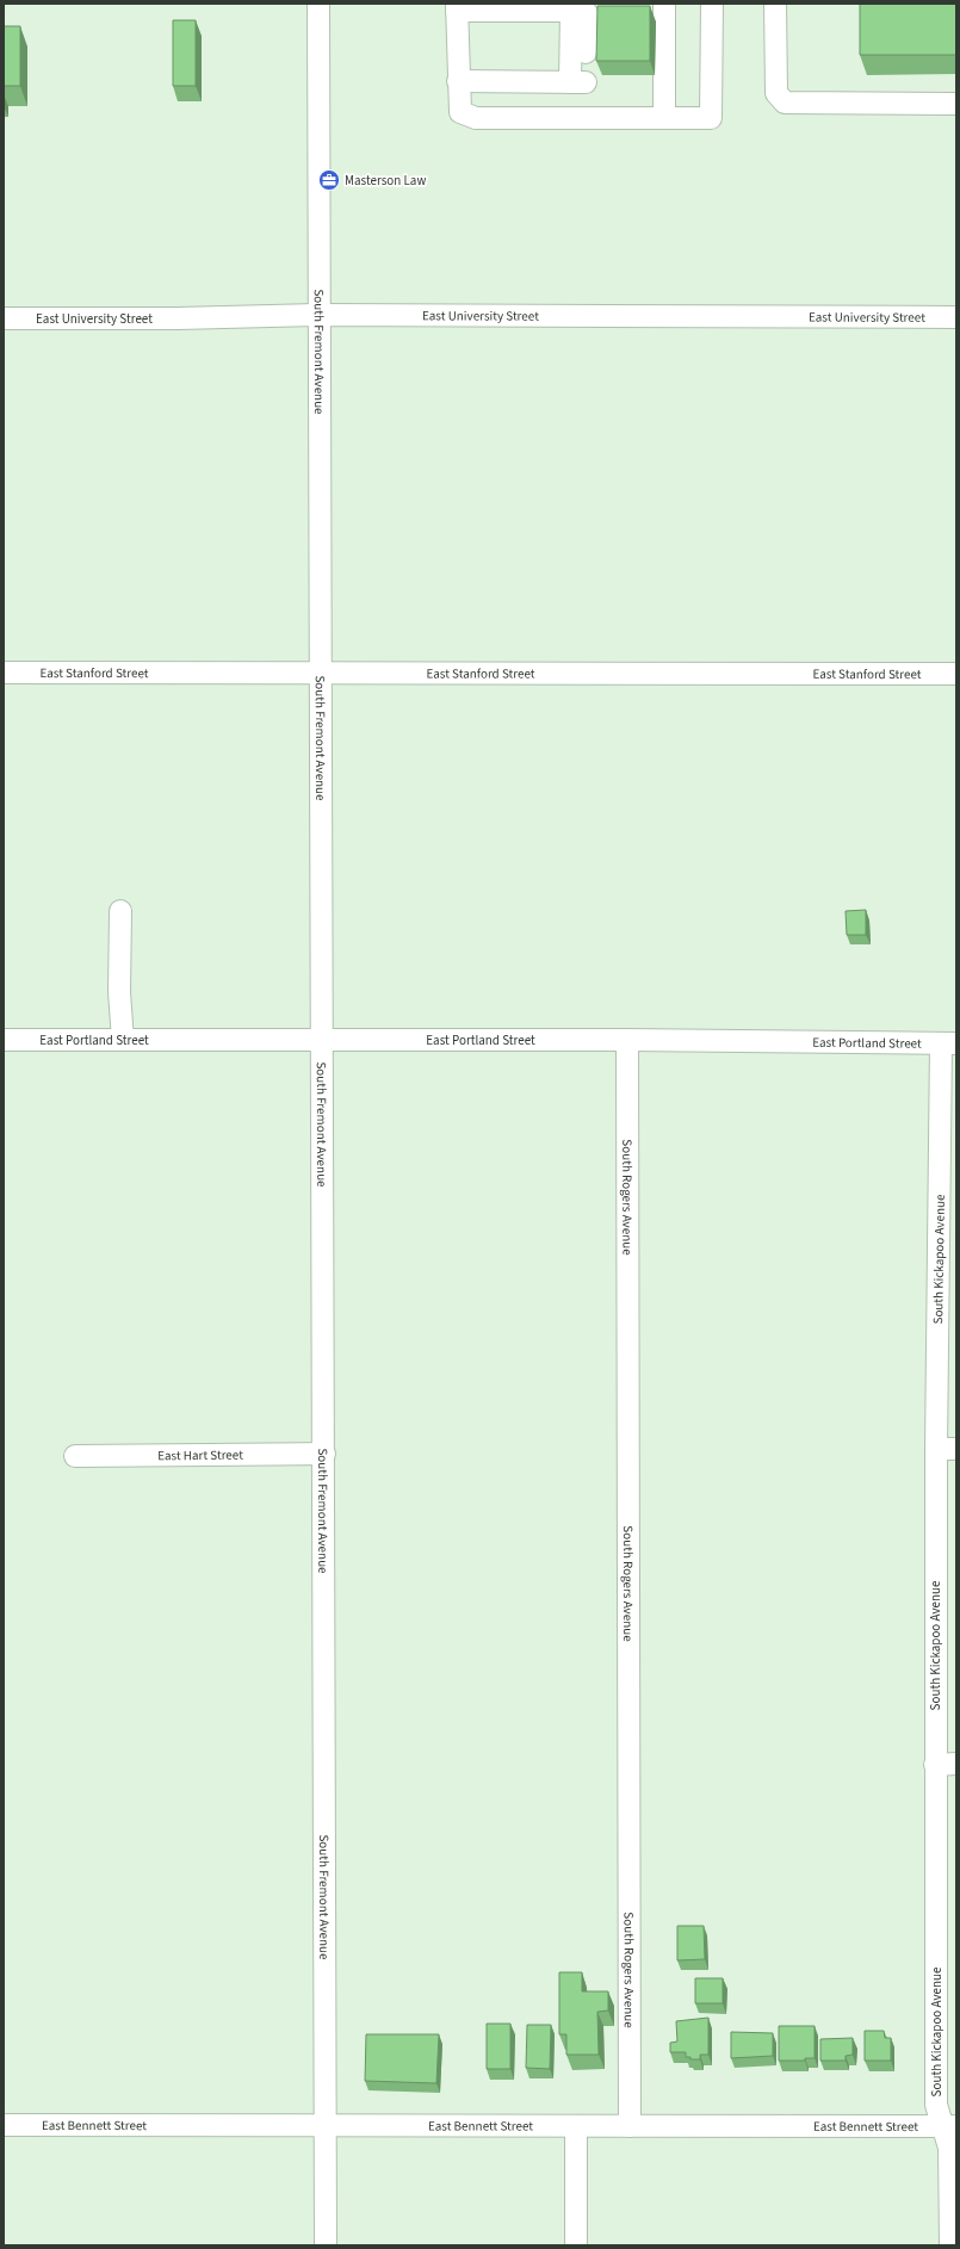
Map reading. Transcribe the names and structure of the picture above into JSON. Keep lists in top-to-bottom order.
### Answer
{
  "streets": {
    "street": [
      "East University Street",
      "South Fremont Avenue",
      "East Stanford Street",
      "East Portland Street",
      "South Rogers Avenue",
      "South Kickapoo Avenue",
      "East Hart Street",
      "East Bennett Street"
    ]
  },
  "crossings": [
    ["East University Street", "South Fremont Avenue"],
    ["South Fremont Avenue", "East Stanford Street"],
    ["South Fremont Avenue", "East Portland Street"],
    ["South Fremont Avenue", "East Hart Street"],
    ["South Fremont Avenue", "East Bennett Street"],
    ["East Portland Street", "South Rogers Avenue"],
    ["East Portland Street", "South Kickapoo Avenue"],
    ["South Rogers Avenue", "East Bennett Street"],
    ["South Kickapoo Avenue", "East Bennett Street"]
  ],
  "places": {
    "office": ["Masterson Law"]
  }
}
